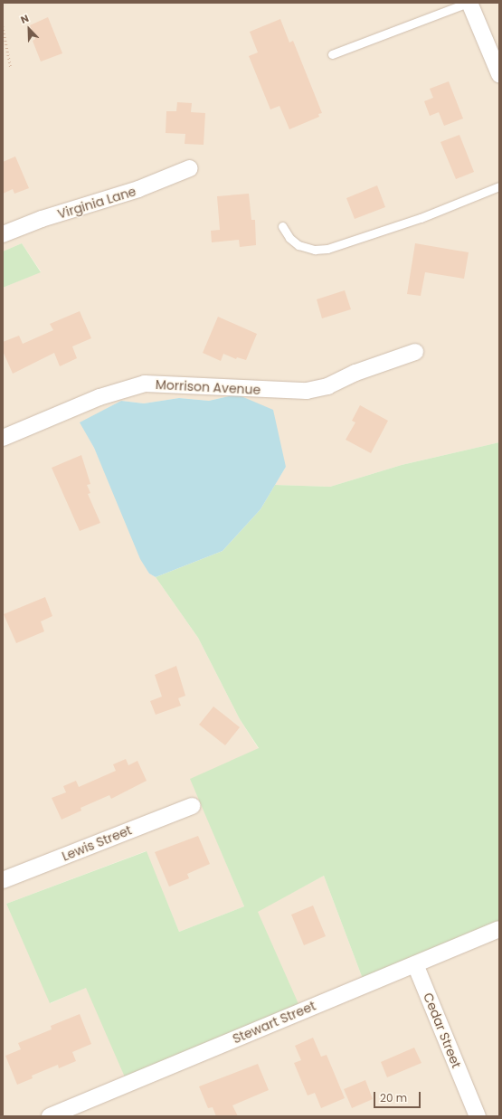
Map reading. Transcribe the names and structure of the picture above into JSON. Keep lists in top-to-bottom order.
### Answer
{
  "streets": {
    "street": [
      "Virginia Lane",
      "Morrison Avenue",
      "Lewis Street",
      "Stewart Street",
      "Cedar Street"
    ]
  },
  "crossings": [
    ["Stewart Street", "Cedar Street"]
  ],
  "scale_bar": "20 m",
  "north": "top left"
}
